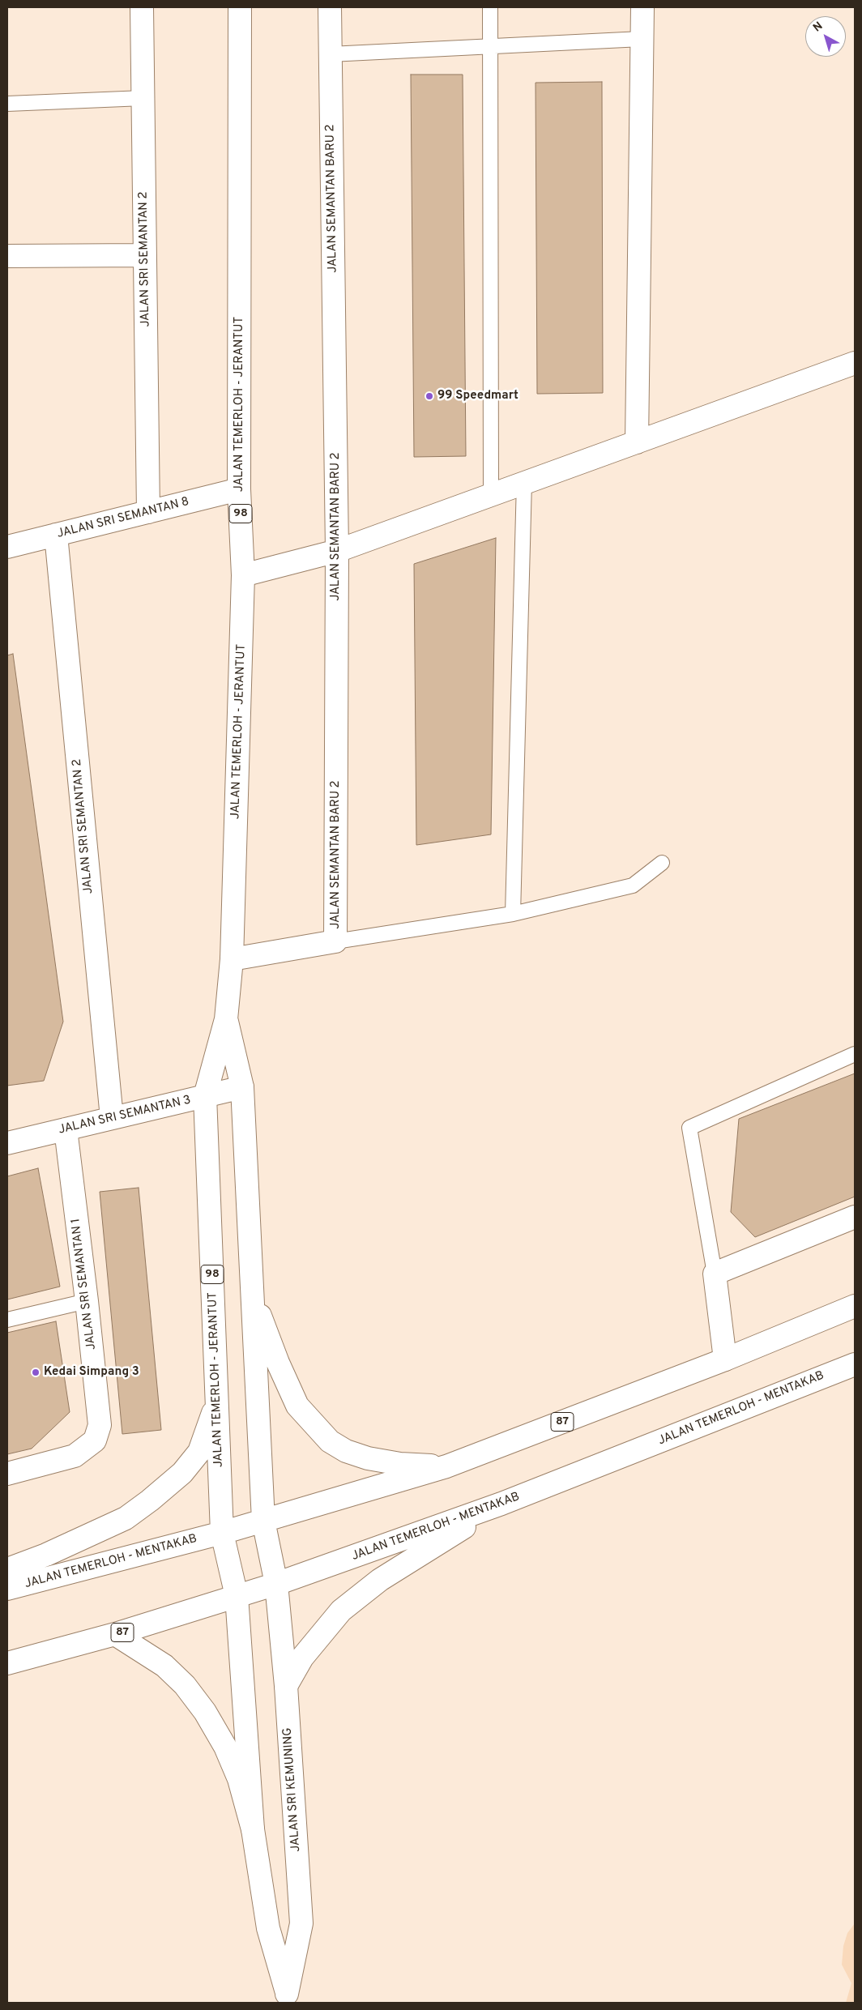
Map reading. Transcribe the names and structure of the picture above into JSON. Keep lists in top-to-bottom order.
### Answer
{
  "streets": {
    "street": [
      "JALAN SEMANTAN BARU 2",
      "JALAN SRI SEMANTAN 2",
      "JALAN TEMERLOH - JERANTUT",
      "98",
      "JALAN SRI SEMANTAN 8",
      "JALAN SRI SEMANTAN 3",
      "JALAN SRI SEMANTAN 1",
      "JALAN TEMERLOH - MENTAKAB",
      "87",
      "JALAN SRI KEMUNING"
    ]
  },
  "crossings": [
    ["JALAN SEMANTAN BARU 2", "JALAN TEMERLOH - JERANTUT"],
    ["JALAN SRI SEMANTAN 2", "JALAN SRI SEMANTAN 8"],
    ["JALAN SRI SEMANTAN 2", "JALAN SRI SEMANTAN 3"],
    ["JALAN TEMERLOH - JERANTUT", "JALAN SRI SEMANTAN 8"],
    ["JALAN TEMERLOH - JERANTUT", "JALAN SRI SEMANTAN 3"],
    ["JALAN TEMERLOH - JERANTUT", "JALAN TEMERLOH - MENTAKAB"],
    ["JALAN TEMERLOH - JERANTUT", "JALAN SRI KEMUNING"],
    ["JALAN SRI SEMANTAN 3", "JALAN SRI SEMANTAN 1"],
    ["JALAN TEMERLOH - MENTAKAB", "JALAN SRI KEMUNING"]
  ],
  "places": ["99 Speedmart", "Kedai Simpang 3"],
  "north": "top left"
}
